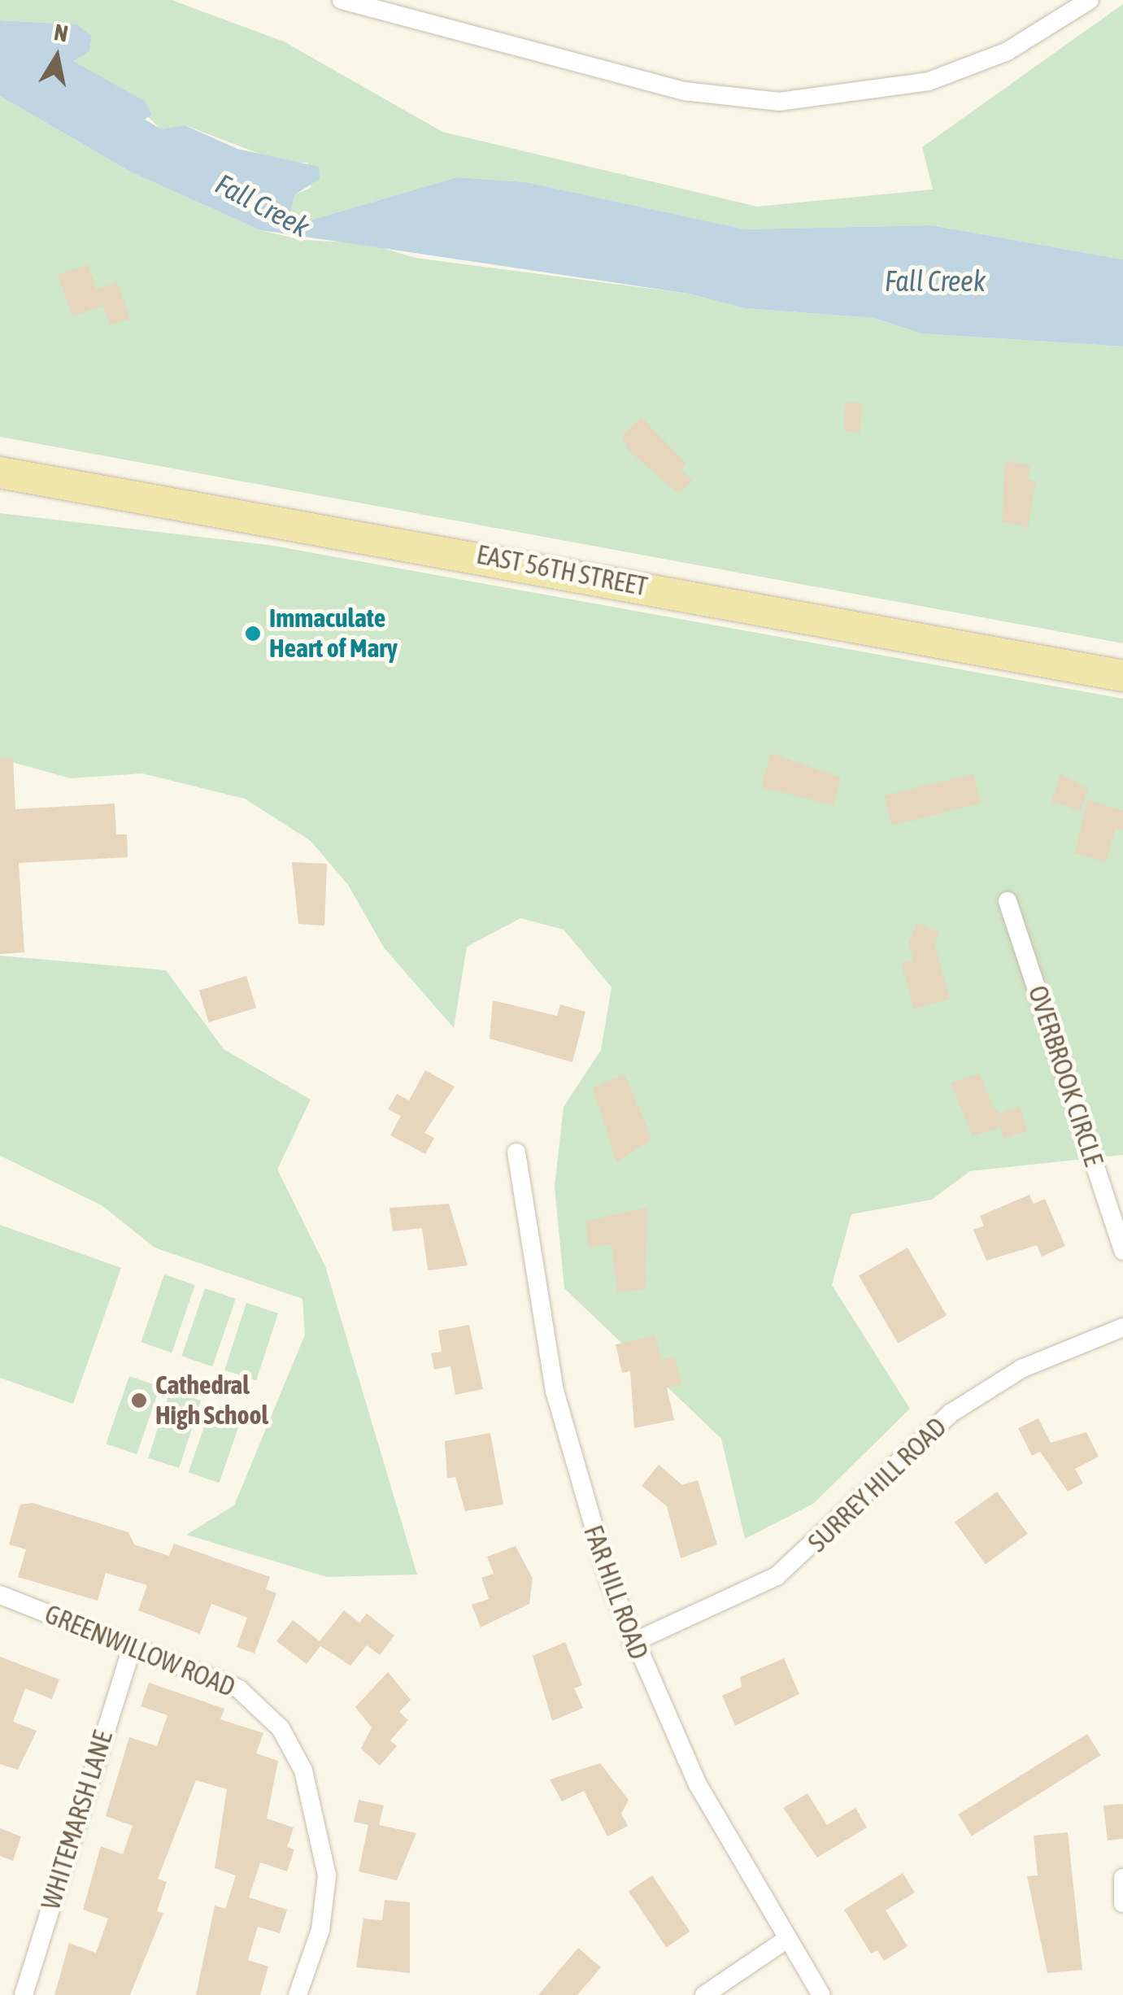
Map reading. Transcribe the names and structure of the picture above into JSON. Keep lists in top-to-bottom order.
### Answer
{
  "streets": {
    "main road": ["EAST 56TH STREET"],
    "street": [
      "OVERBROOK CIRCLE",
      "SURREY HILL ROAD",
      "FAR HILL ROAD",
      "GREENWILLOW ROAD",
      "WHITEMARSH LANE"
    ]
  },
  "crossings": [
    ["SURREY HILL ROAD", "FAR HILL ROAD"],
    ["GREENWILLOW ROAD", "WHITEMARSH LANE"]
  ],
  "water": ["Fall Creek"],
  "places": ["Immaculate Heart of Mary", "Cathedral High School"],
  "north": "top"
}
